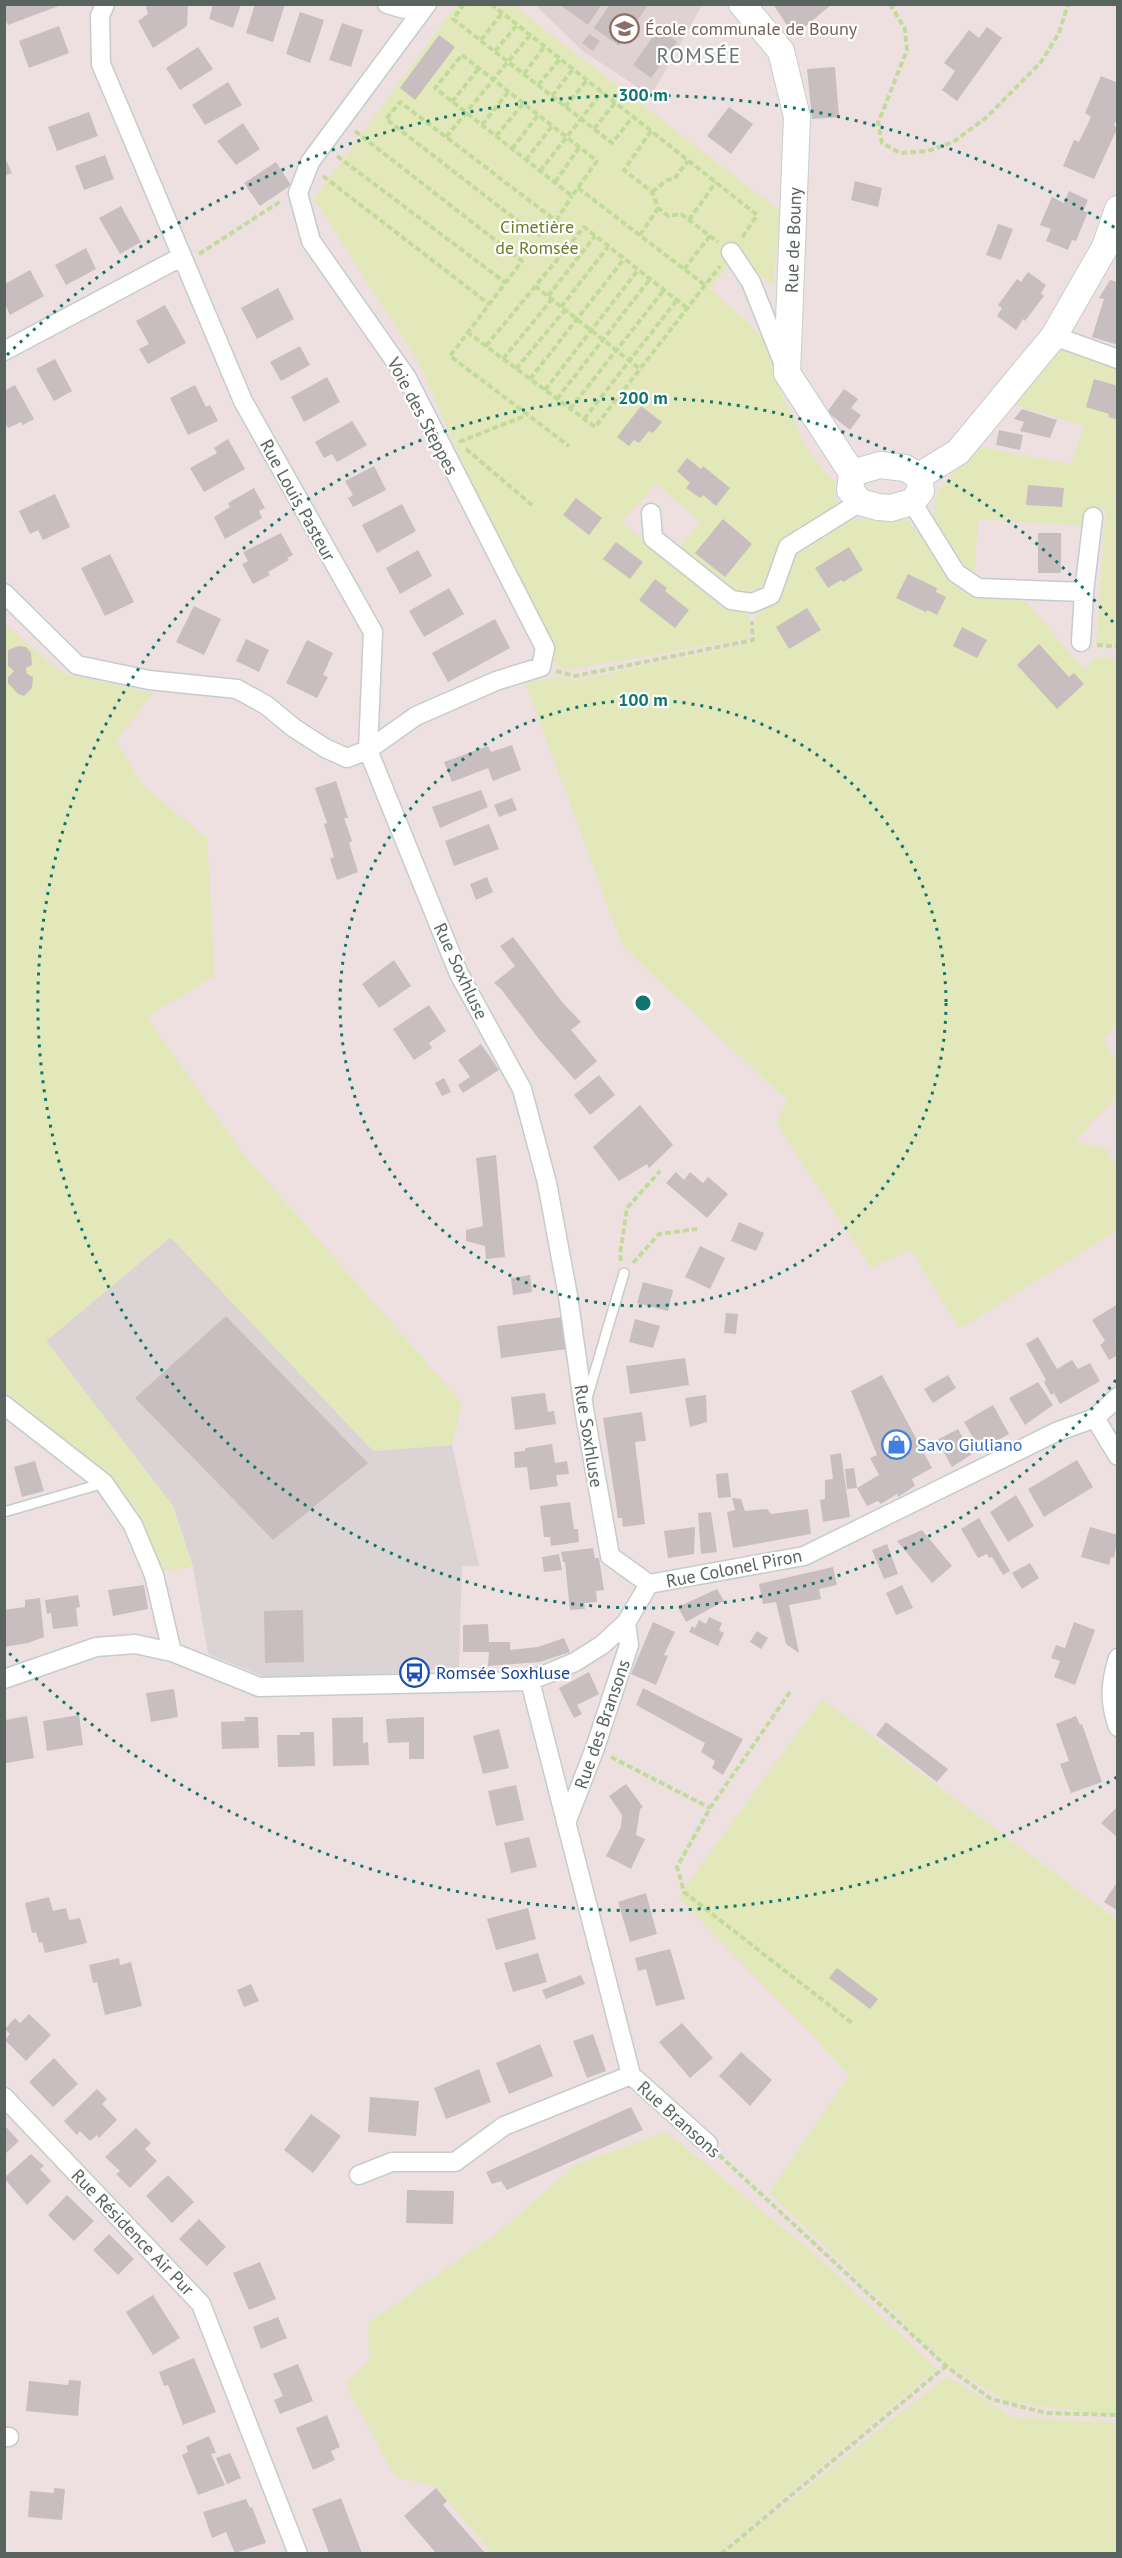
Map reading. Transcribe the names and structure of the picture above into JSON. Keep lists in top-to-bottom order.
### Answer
{
  "streets": {
    "street": [
      "Rue de Bouny",
      "Voie des Steppes",
      "Rue Louis Pasteur",
      "Rue Soxhluse",
      "Rue Colonel Piron",
      "Rue des Bransons",
      "Rue Bransons",
      "Rue Résidence Air Pur"
    ]
  },
  "crossings": [
    ["Rue Louis Pasteur", "Rue Soxhluse"],
    ["Rue Soxhluse", "Rue Colonel Piron"],
    ["Rue Colonel Piron", "Rue des Bransons"],
    ["Rue Colonel Piron", "Rue Bransons"],
    ["Rue des Bransons", "Rue Bransons"]
  ],
  "districts": ["ROMSÉE"],
  "parks": ["Cimetière de Romsée"],
  "places": {
    "school or university": ["École communale de Bouny"],
    "shop": ["Savo Giuliano"],
    "bus stop": ["Romsée Soxhluse"]
  },
  "rings": ["300 m", "200 m", "100 m"]
}
